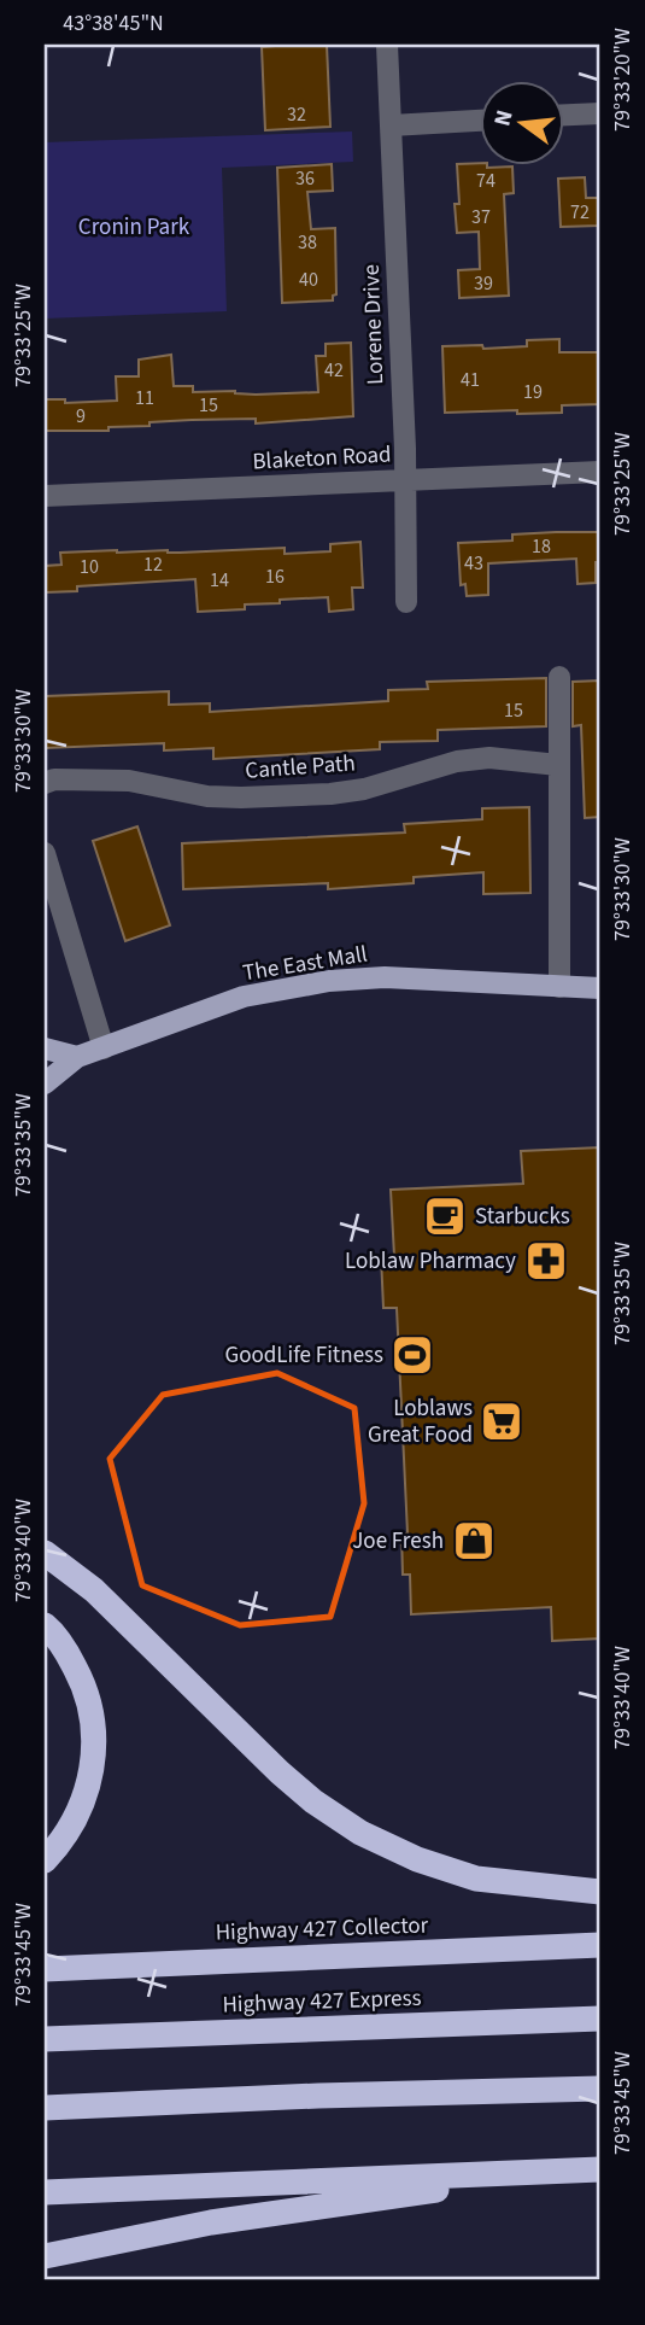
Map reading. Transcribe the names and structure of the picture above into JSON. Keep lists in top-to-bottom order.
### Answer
{
  "streets": {
    "highway": ["Highway 427 Collector", "Highway 427 Express"],
    "main road": ["The East Mall"],
    "street": ["Lorene Drive", "Blaketon Road", "Cantle Path"]
  },
  "crossings": [
    ["Lorene Drive", "Blaketon Road"]
  ],
  "parks": ["Cronin Park"],
  "places": {
    "cafe": ["Starbucks"],
    "pharmacy": ["Loblaw Pharmacy"],
    "sports": ["GoodLife Fitness"],
    "supermarket": ["Loblaws Great Food"],
    "shop": ["Joe Fresh"]
  },
  "house_numbers": [
    "32",
    "36",
    "74",
    "72",
    "37",
    "38",
    "40",
    "39",
    "42",
    "41",
    "19",
    "11",
    "15",
    "9",
    "18",
    "43",
    "12",
    "10",
    "16",
    "14",
    "15"
  ],
  "north": "left",
  "coordinates": [
    "43°38'45\"N",
    "79°33'20\"W",
    "79°33'25\"W",
    "79°33'30\"W",
    "79°33'35\"W",
    "79°33'40\"W",
    "79°33'45\"W"
  ]
}
